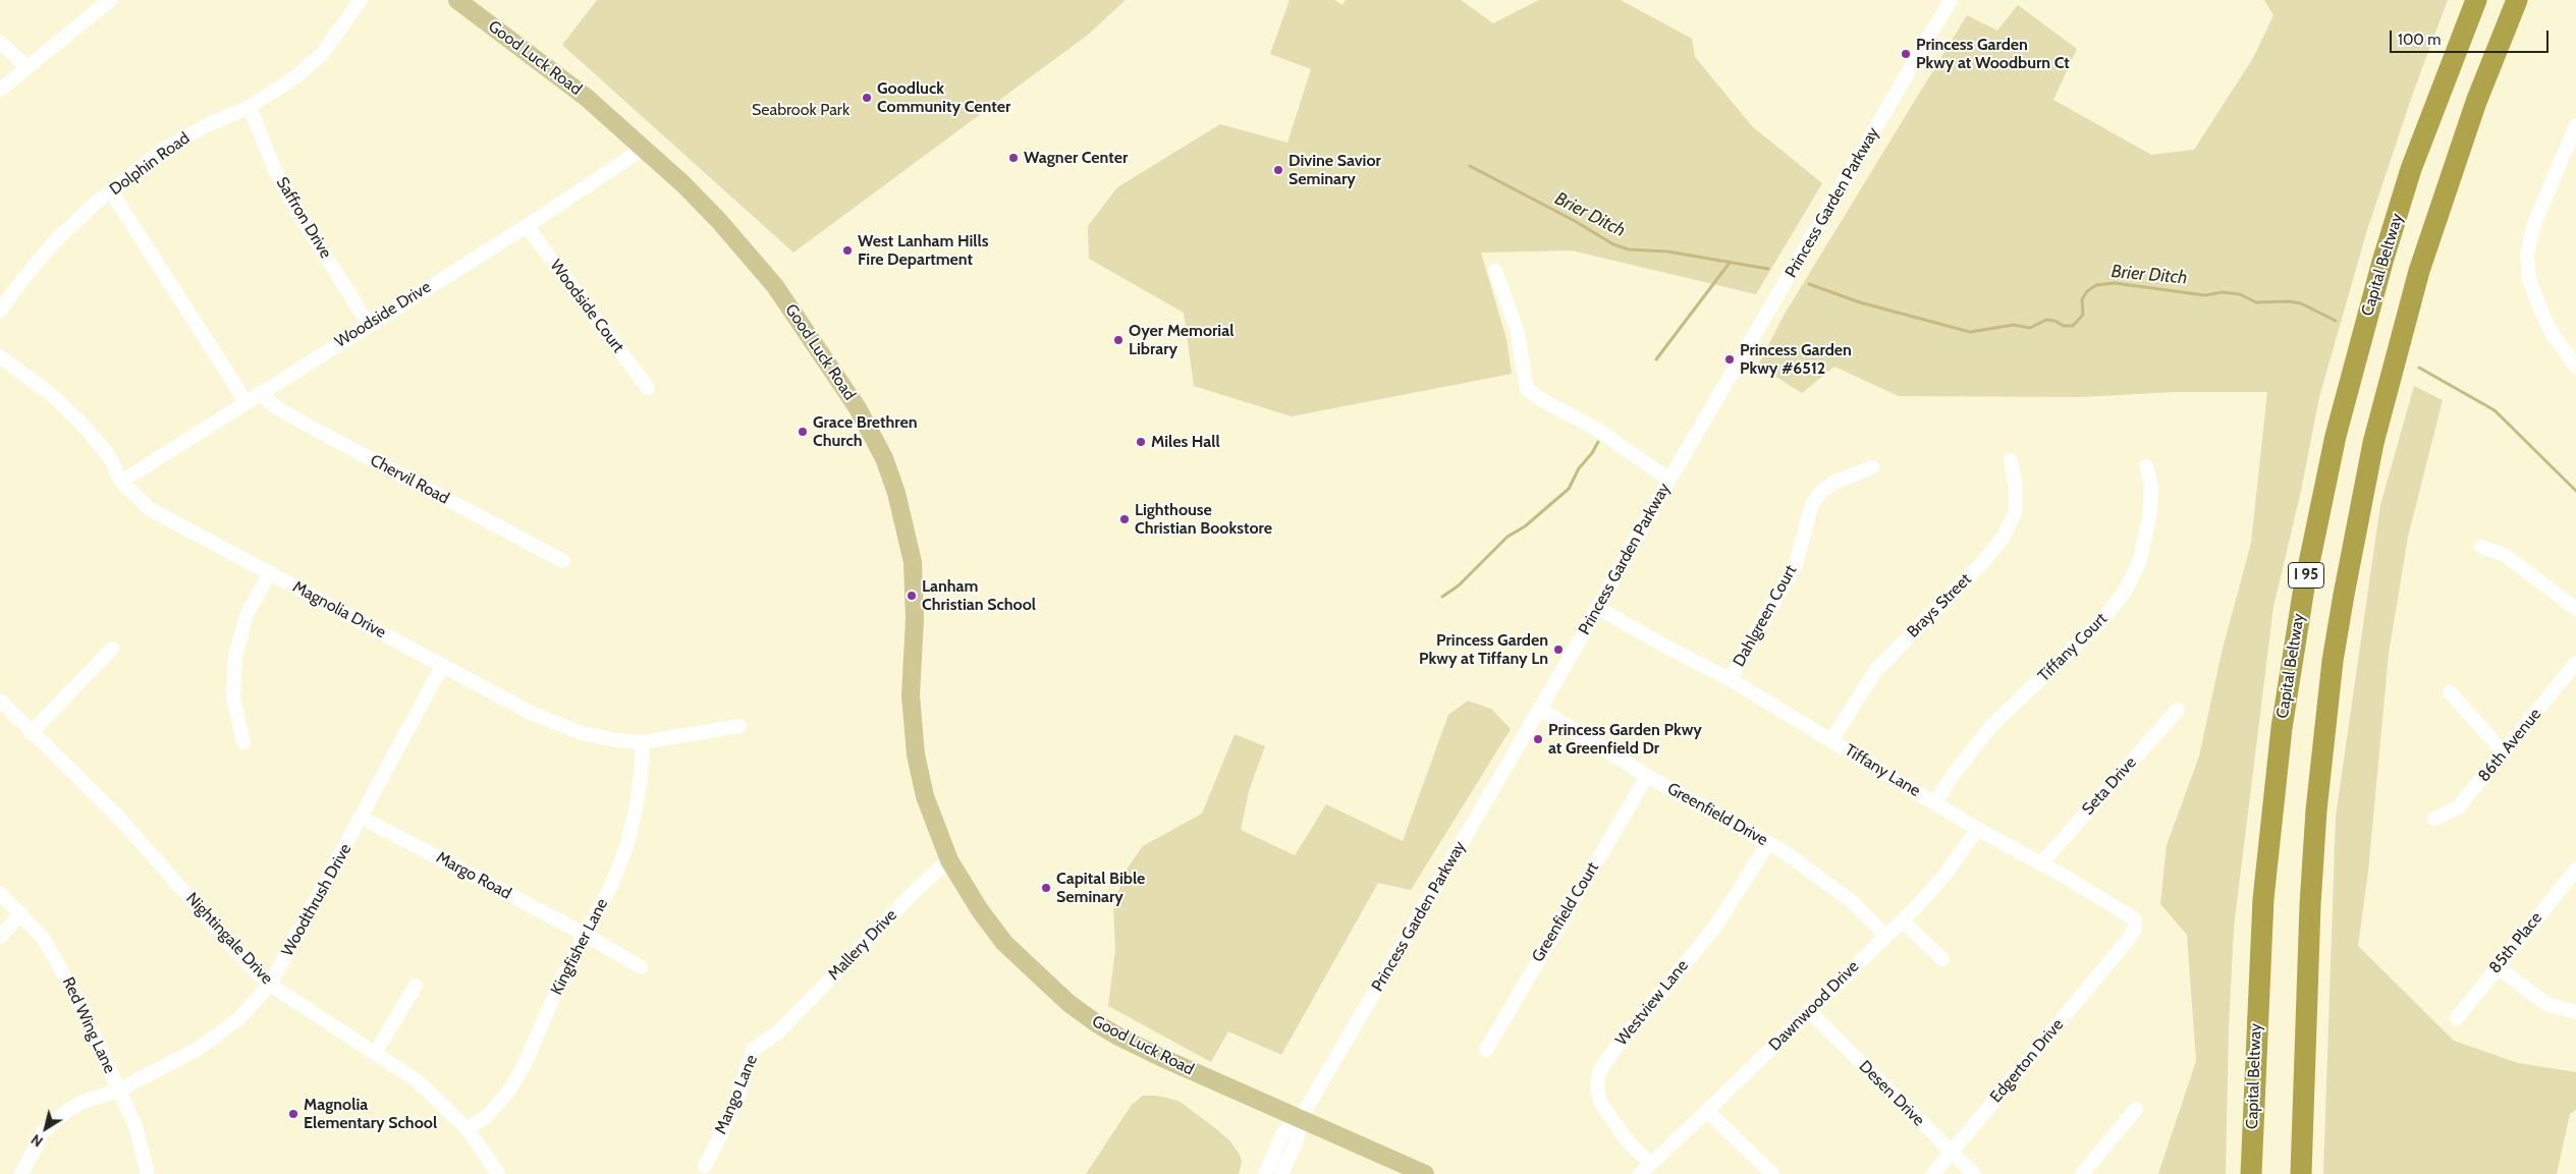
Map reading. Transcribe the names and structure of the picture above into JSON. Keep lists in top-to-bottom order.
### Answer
{
  "streets": {
    "highway": ["Capital Beltway", "I 95"],
    "main road": ["Good Luck Road"],
    "street": [
      "Dolphin Road",
      "Princess Garden Parkway",
      "Saffron Drive",
      "Woodside Court",
      "Woodside Drive",
      "Chervil Road",
      "Brays Street",
      "Magnolia Drive",
      "Dahlgreen Court",
      "Tiffany Court",
      "86th Avenue",
      "Tiffany Lane",
      "Seta Drive",
      "Greenfield Drive",
      "Margo Road",
      "Woodthrush Drive",
      "Greenfield Court",
      "Nightingale Drive",
      "85th Place",
      "Mallery Drive",
      "Kingfisher Lane",
      "Westview Lane",
      "Dawnwood Drive",
      "Red Wing Lane",
      "Edgerton Drive",
      "Desen Drive",
      "Mango Lane"
    ]
  },
  "crossings": [
    ["Good Luck Road", "Princess Garden Parkway"],
    ["Good Luck Road", "Woodside Drive"],
    ["Good Luck Road", "Mallery Drive"],
    ["Dolphin Road", "Saffron Drive"],
    ["Princess Garden Parkway", "Tiffany Lane"],
    ["Princess Garden Parkway", "Greenfield Drive"],
    ["Saffron Drive", "Woodside Drive"],
    ["Woodside Court", "Woodside Drive"],
    ["Woodside Drive", "Chervil Road"],
    ["Woodside Drive", "Magnolia Drive"],
    ["Brays Street", "Tiffany Lane"],
    ["Magnolia Drive", "Woodthrush Drive"],
    ["Magnolia Drive", "Kingfisher Lane"],
    ["Dahlgreen Court", "Tiffany Lane"],
    ["Tiffany Court", "Tiffany Lane"],
    ["Tiffany Lane", "Seta Drive"],
    ["Tiffany Lane", "Dawnwood Drive"],
    ["Tiffany Lane", "Edgerton Drive"],
    ["Greenfield Drive", "Greenfield Court"],
    ["Greenfield Drive", "Westview Lane"],
    ["Greenfield Drive", "Dawnwood Drive"],
    ["Margo Road", "Woodthrush Drive"],
    ["Margo Road", "Kingfisher Lane"],
    ["Woodthrush Drive", "Nightingale Drive"],
    ["Woodthrush Drive", "Red Wing Lane"],
    ["Nightingale Drive", "Kingfisher Lane"],
    ["Mallery Drive", "Mango Lane"],
    ["Westview Lane", "Dawnwood Drive"],
    ["Dawnwood Drive", "Desen Drive"],
    ["Edgerton Drive", "Desen Drive"]
  ],
  "water": ["Brier Ditch"],
  "parks": ["Seabrook Park"],
  "places": [
    "Princess Garden Pkwy at Woodburn Ct",
    "Goodluck Community Center",
    "Wagner Center",
    "Divine Savior Seminary",
    "West Lanham Hills Fire Department",
    "Oyer Memorial Library",
    "Princess Garden Pkwy #6512",
    "Grace Brethren Church",
    "Miles Hall",
    "Lighthouse Christian Bookstore",
    "Lanham Christian School",
    "Princess Garden Pkwy at Tiffany Ln",
    "Princess Garden Pkwy at Greenfield Dr",
    "Capital Bible Seminary",
    "Magnolia Elementary School"
  ],
  "scale_bar": "100 m",
  "north": "bottom left"
}
